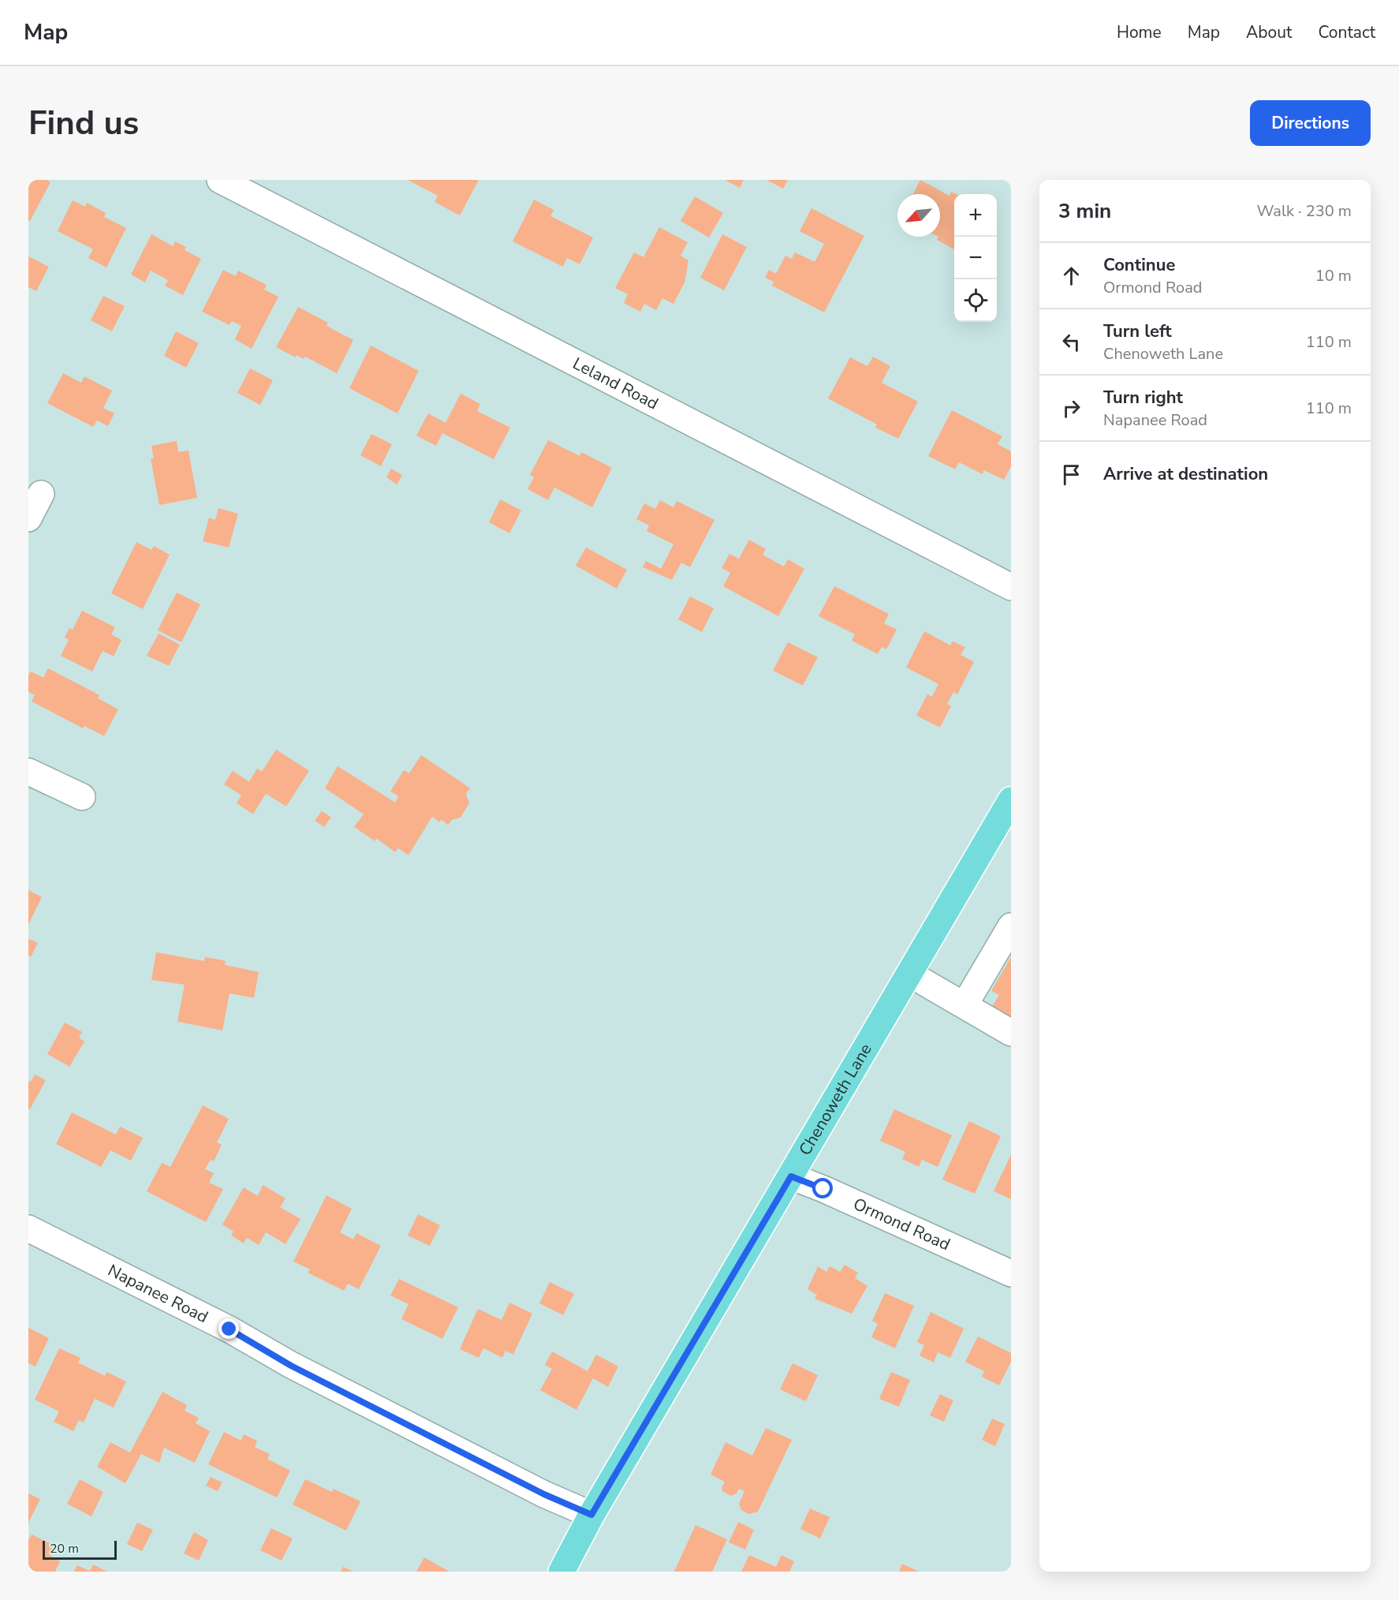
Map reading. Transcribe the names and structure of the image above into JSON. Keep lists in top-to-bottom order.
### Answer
{
  "streets": {
    "main road": ["Chenoweth Lane"],
    "street": ["Leland Road", "Ormond Road", "Napanee Road"]
  },
  "crossings": [
    ["Chenoweth Lane", "Ormond Road"],
    ["Chenoweth Lane", "Napanee Road"]
  ],
  "scale_bar": "20 m",
  "north": "bottom left",
  "page": {
    "header": "Map",
    "nav": [
      "Home",
      "Map",
      "About",
      "Contact"
    ],
    "buttons": "Directions",
    "title": "Find us",
    "heading": ["3 min", "Walk · 230 m"],
    "map_buttons": ["+", "−"],
    "list": [
      ["Continue", "Ormond Road", "10 m"],
      ["Turn left", "Chenoweth Lane", "110 m"],
      ["Turn right", "Napanee Road", "110 m"],
      "Arrive at destination"
    ],
    "scale": "20 m"
  }
}
